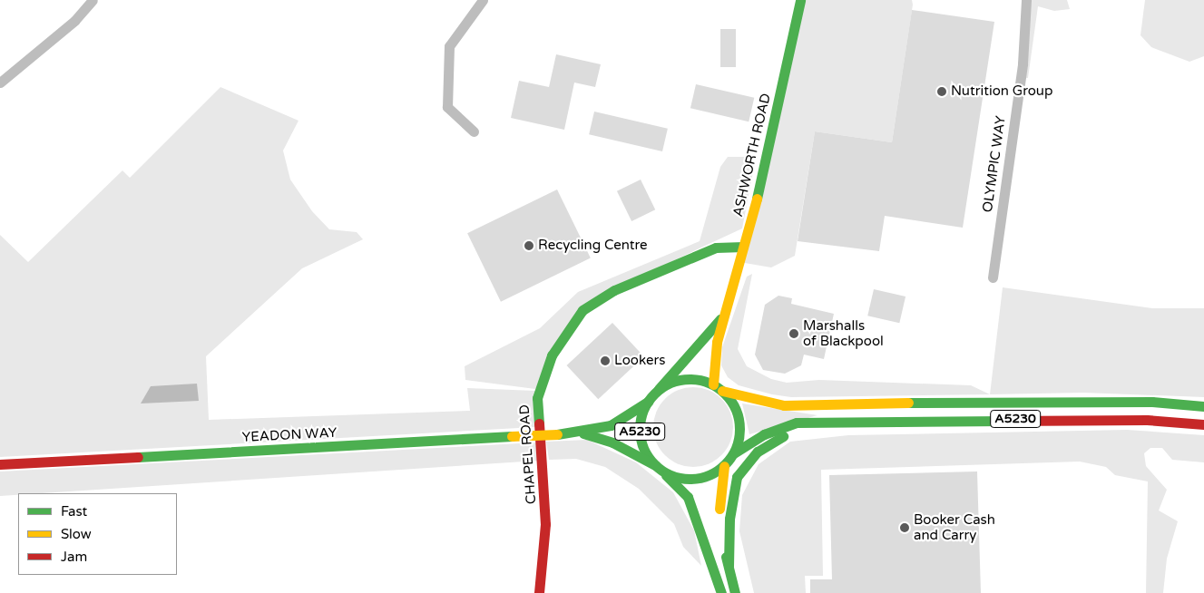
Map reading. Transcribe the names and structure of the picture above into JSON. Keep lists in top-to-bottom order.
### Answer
{
  "streets": {
    "main road": [
      "ASHWORTH ROAD",
      "A5230",
      "YEADON WAY",
      "CHAPEL ROAD"
    ],
    "street": ["OLYMPIC WAY"]
  },
  "crossings": [
    ["ASHWORTH ROAD", "A5230"],
    ["ASHWORTH ROAD", "YEADON WAY"],
    ["ASHWORTH ROAD", "CHAPEL ROAD"],
    ["A5230", "YEADON WAY"]
  ],
  "places": [
    "Nutrition Group",
    "Recycling Centre",
    "Marshalls of Blackpool",
    "Lookers",
    "Booker Cash and Carry"
  ],
  "legend": ["Fast", "Slow", "Jam"]
}
